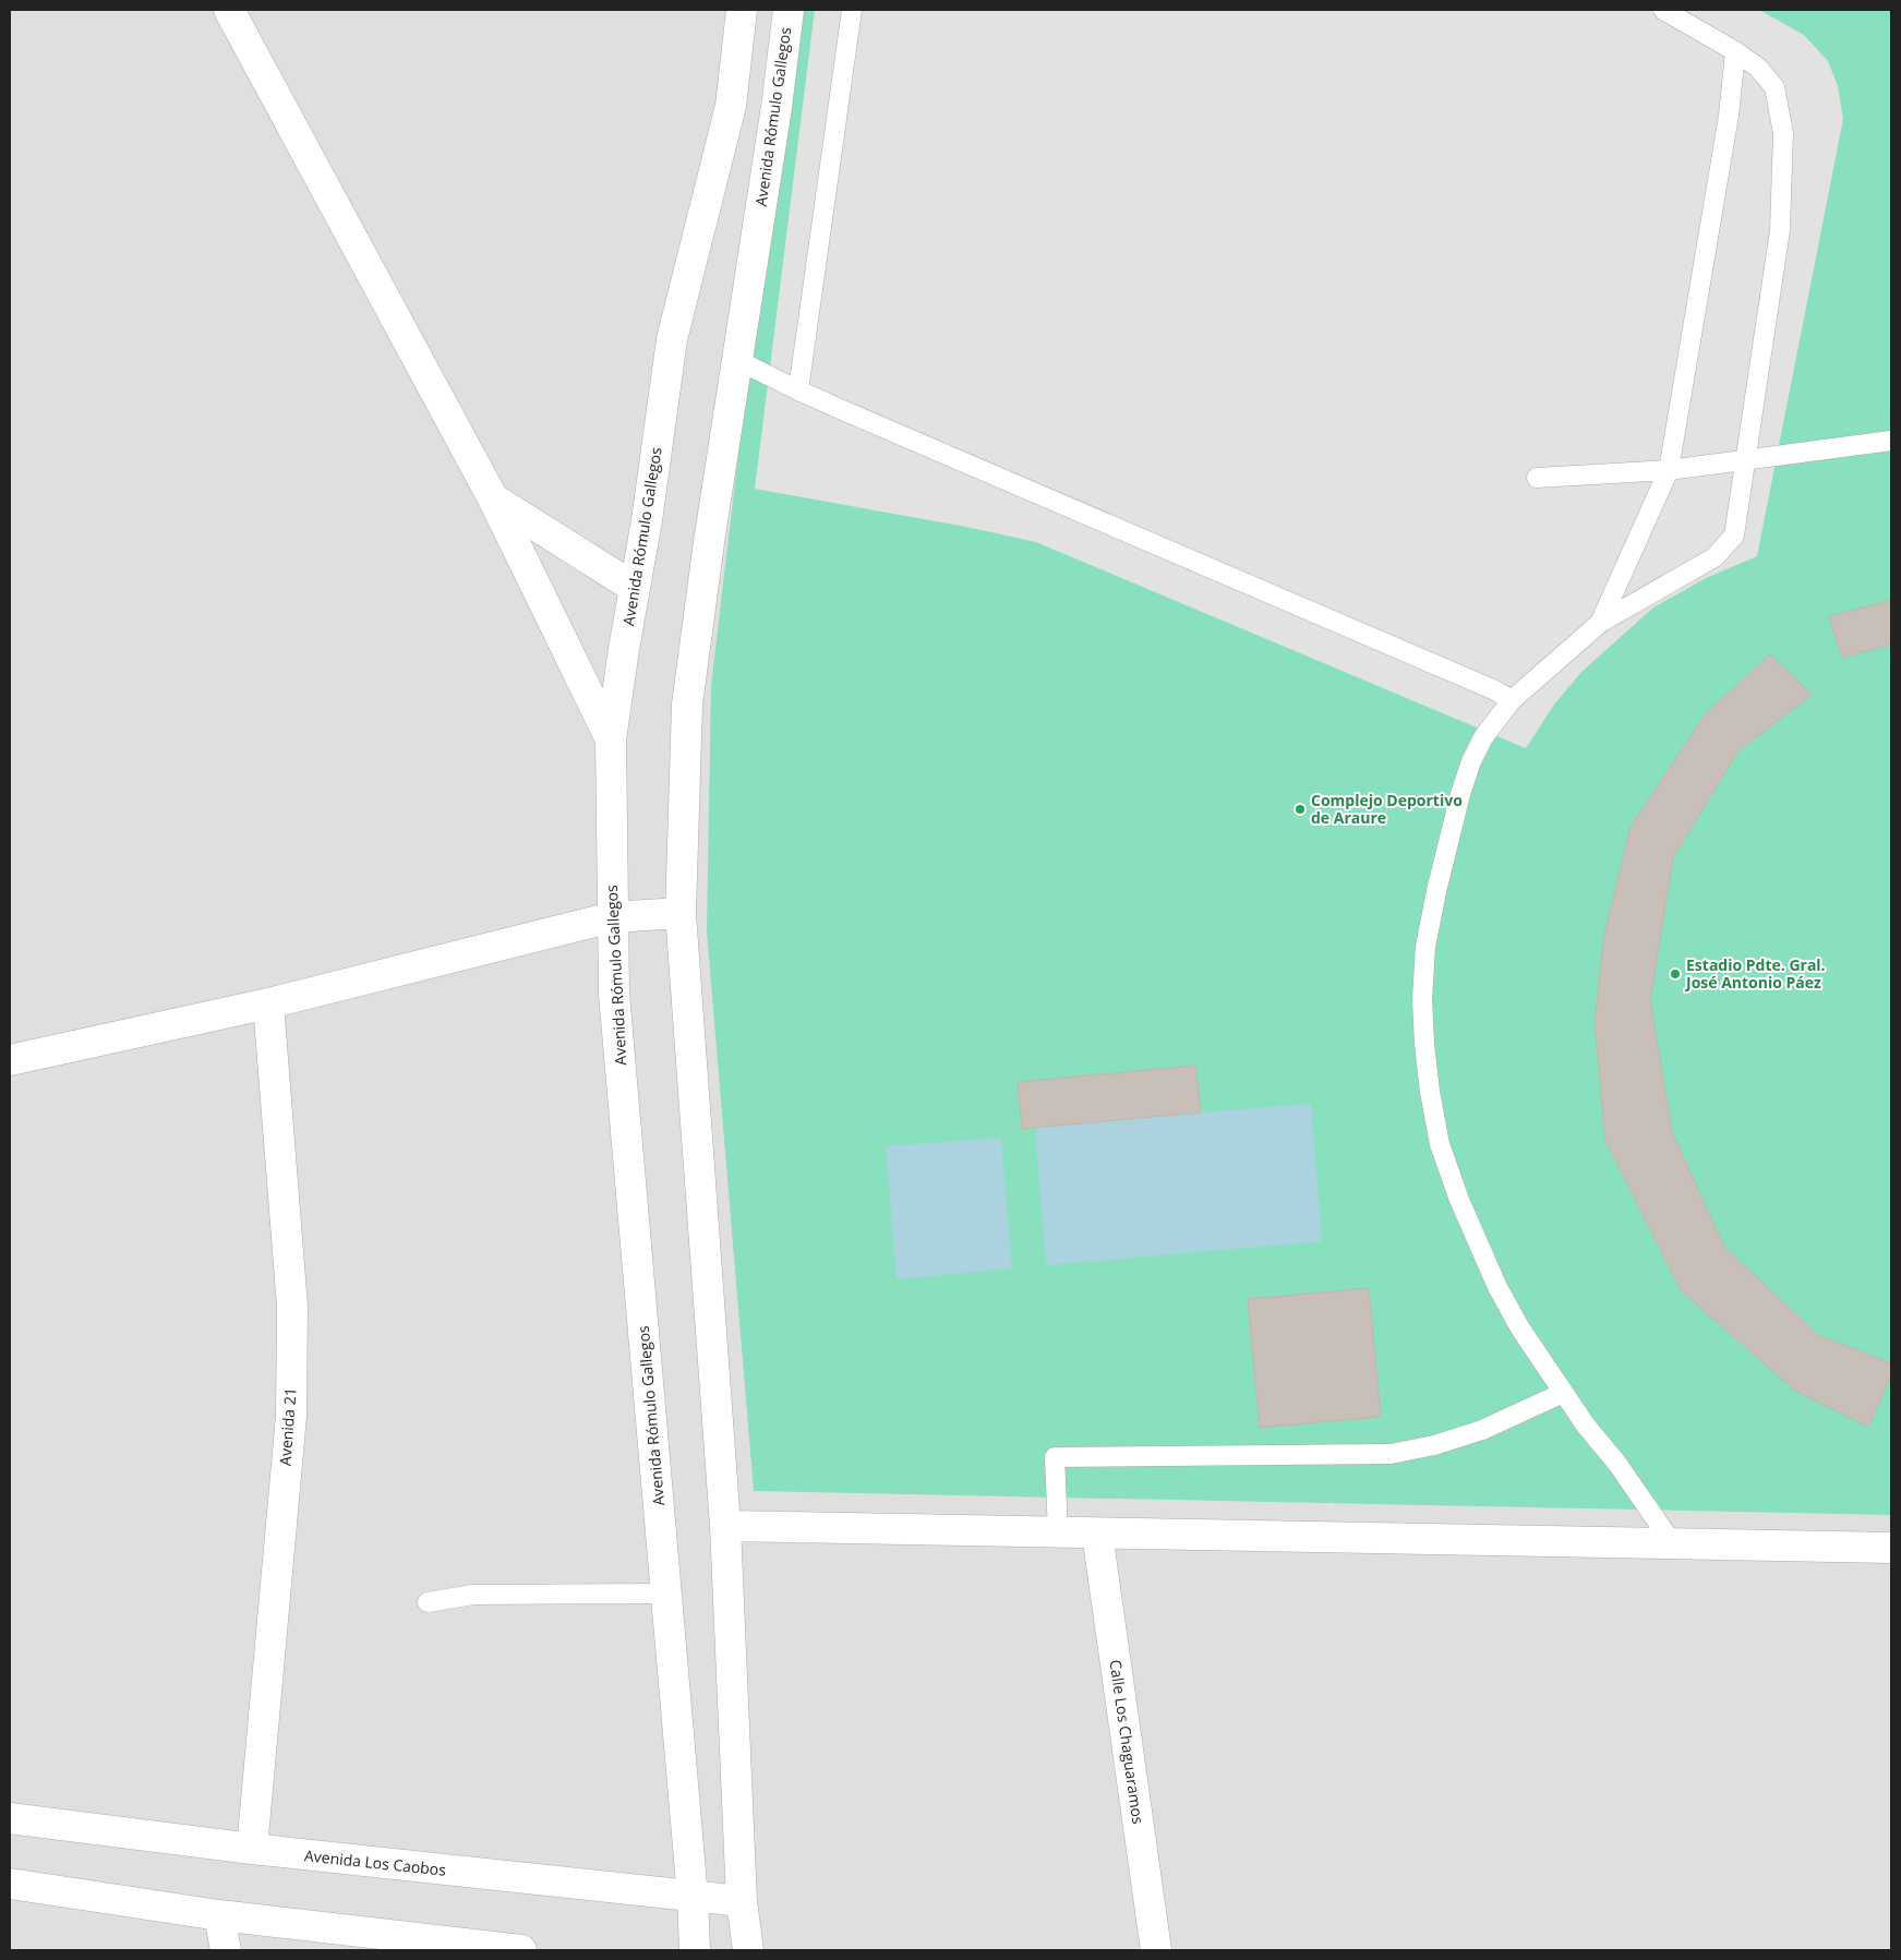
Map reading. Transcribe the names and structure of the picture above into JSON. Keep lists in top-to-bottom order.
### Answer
{
  "streets": {
    "street": [
      "Avenida Rómulo Gallegos",
      "Avenida 21",
      "Calle Los Chaguaramos",
      "Avenida Los Caobos"
    ]
  },
  "crossings": [
    ["Avenida Rómulo Gallegos", "Avenida Los Caobos"],
    ["Avenida 21", "Avenida Los Caobos"]
  ],
  "places": ["Complejo Deportivo de Araure", "Estadio Pdte. Gral. José Antonio Páez"]
}
